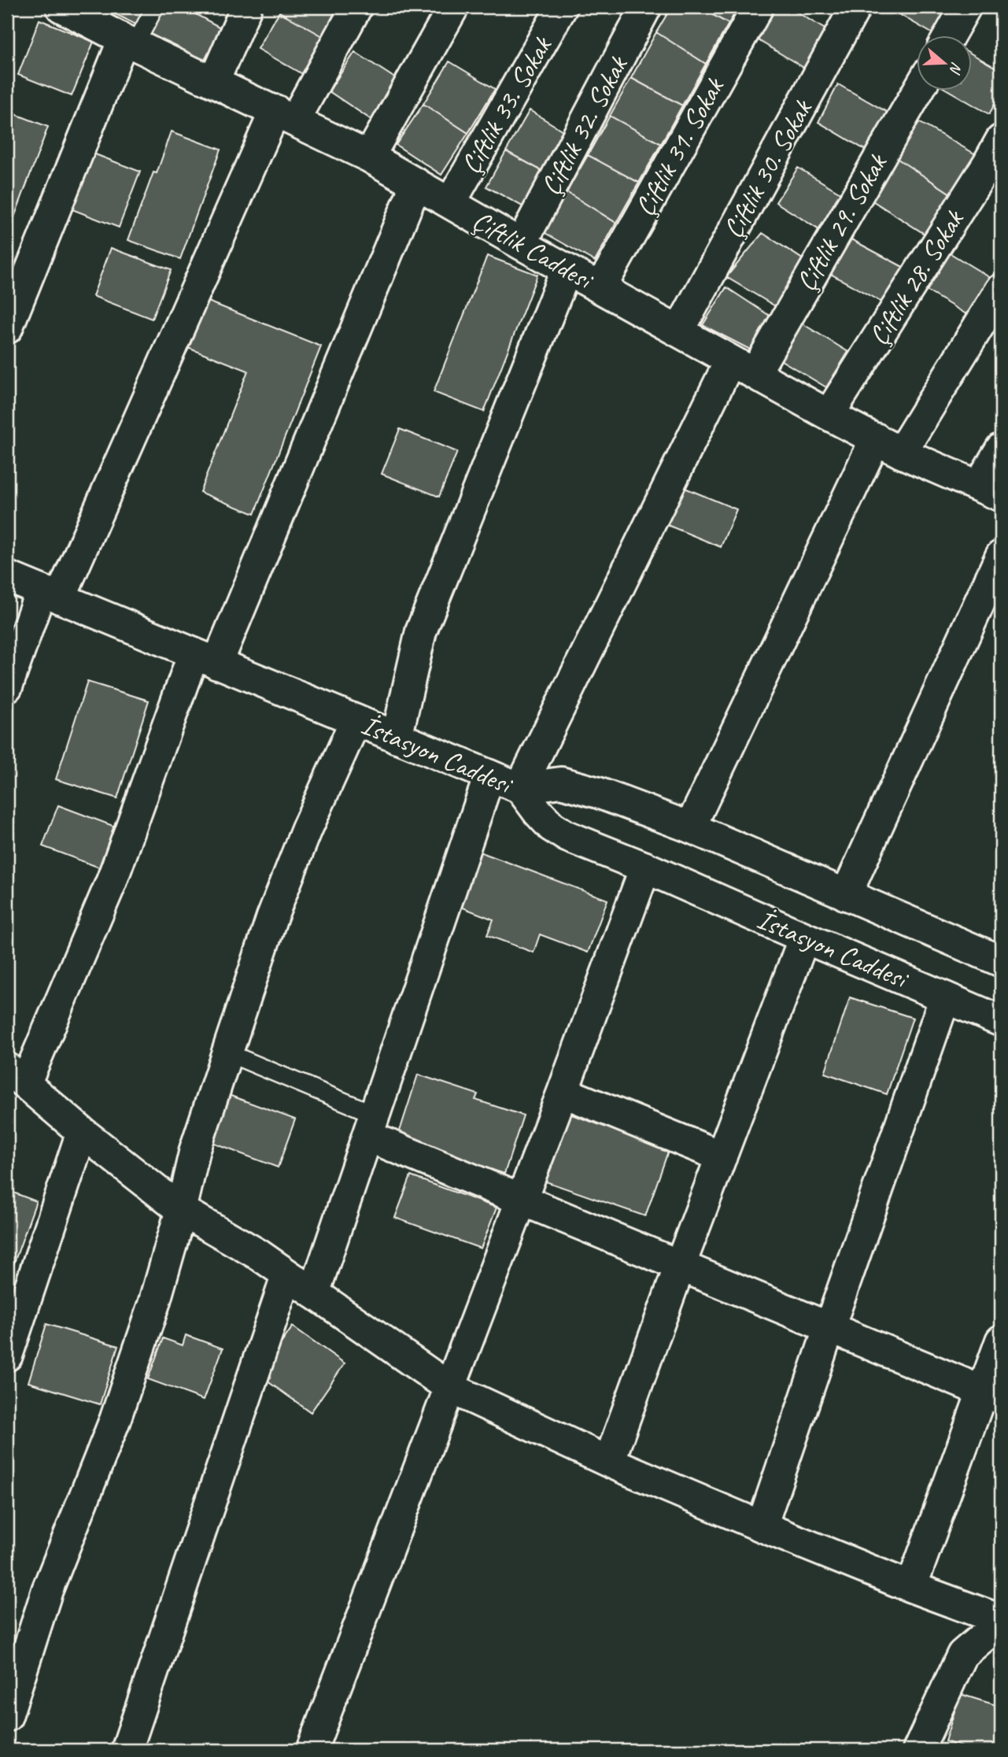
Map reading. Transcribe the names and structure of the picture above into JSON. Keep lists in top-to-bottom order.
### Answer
{
  "streets": {
    "street": [
      "Çiftlik 33. Sokak",
      "Çiftlik 32. Sokak",
      "Çiftlik 31. Sokak",
      "Çiftlik 30. Sokak",
      "Çiftlik 29. Sokak",
      "Çiftlik Caddesi",
      "Çiftlik 28. Sokak",
      "İstasyon Caddesi"
    ]
  },
  "crossings": [
    ["Çiftlik 33. Sokak", "Çiftlik Caddesi"],
    ["Çiftlik 32. Sokak", "Çiftlik Caddesi"],
    ["Çiftlik 31. Sokak", "Çiftlik Caddesi"],
    ["Çiftlik 30. Sokak", "Çiftlik Caddesi"],
    ["Çiftlik 29. Sokak", "Çiftlik Caddesi"],
    ["Çiftlik 29. Sokak", "İstasyon Caddesi"],
    ["Çiftlik Caddesi", "Çiftlik 28. Sokak"]
  ],
  "north": "right"
}
